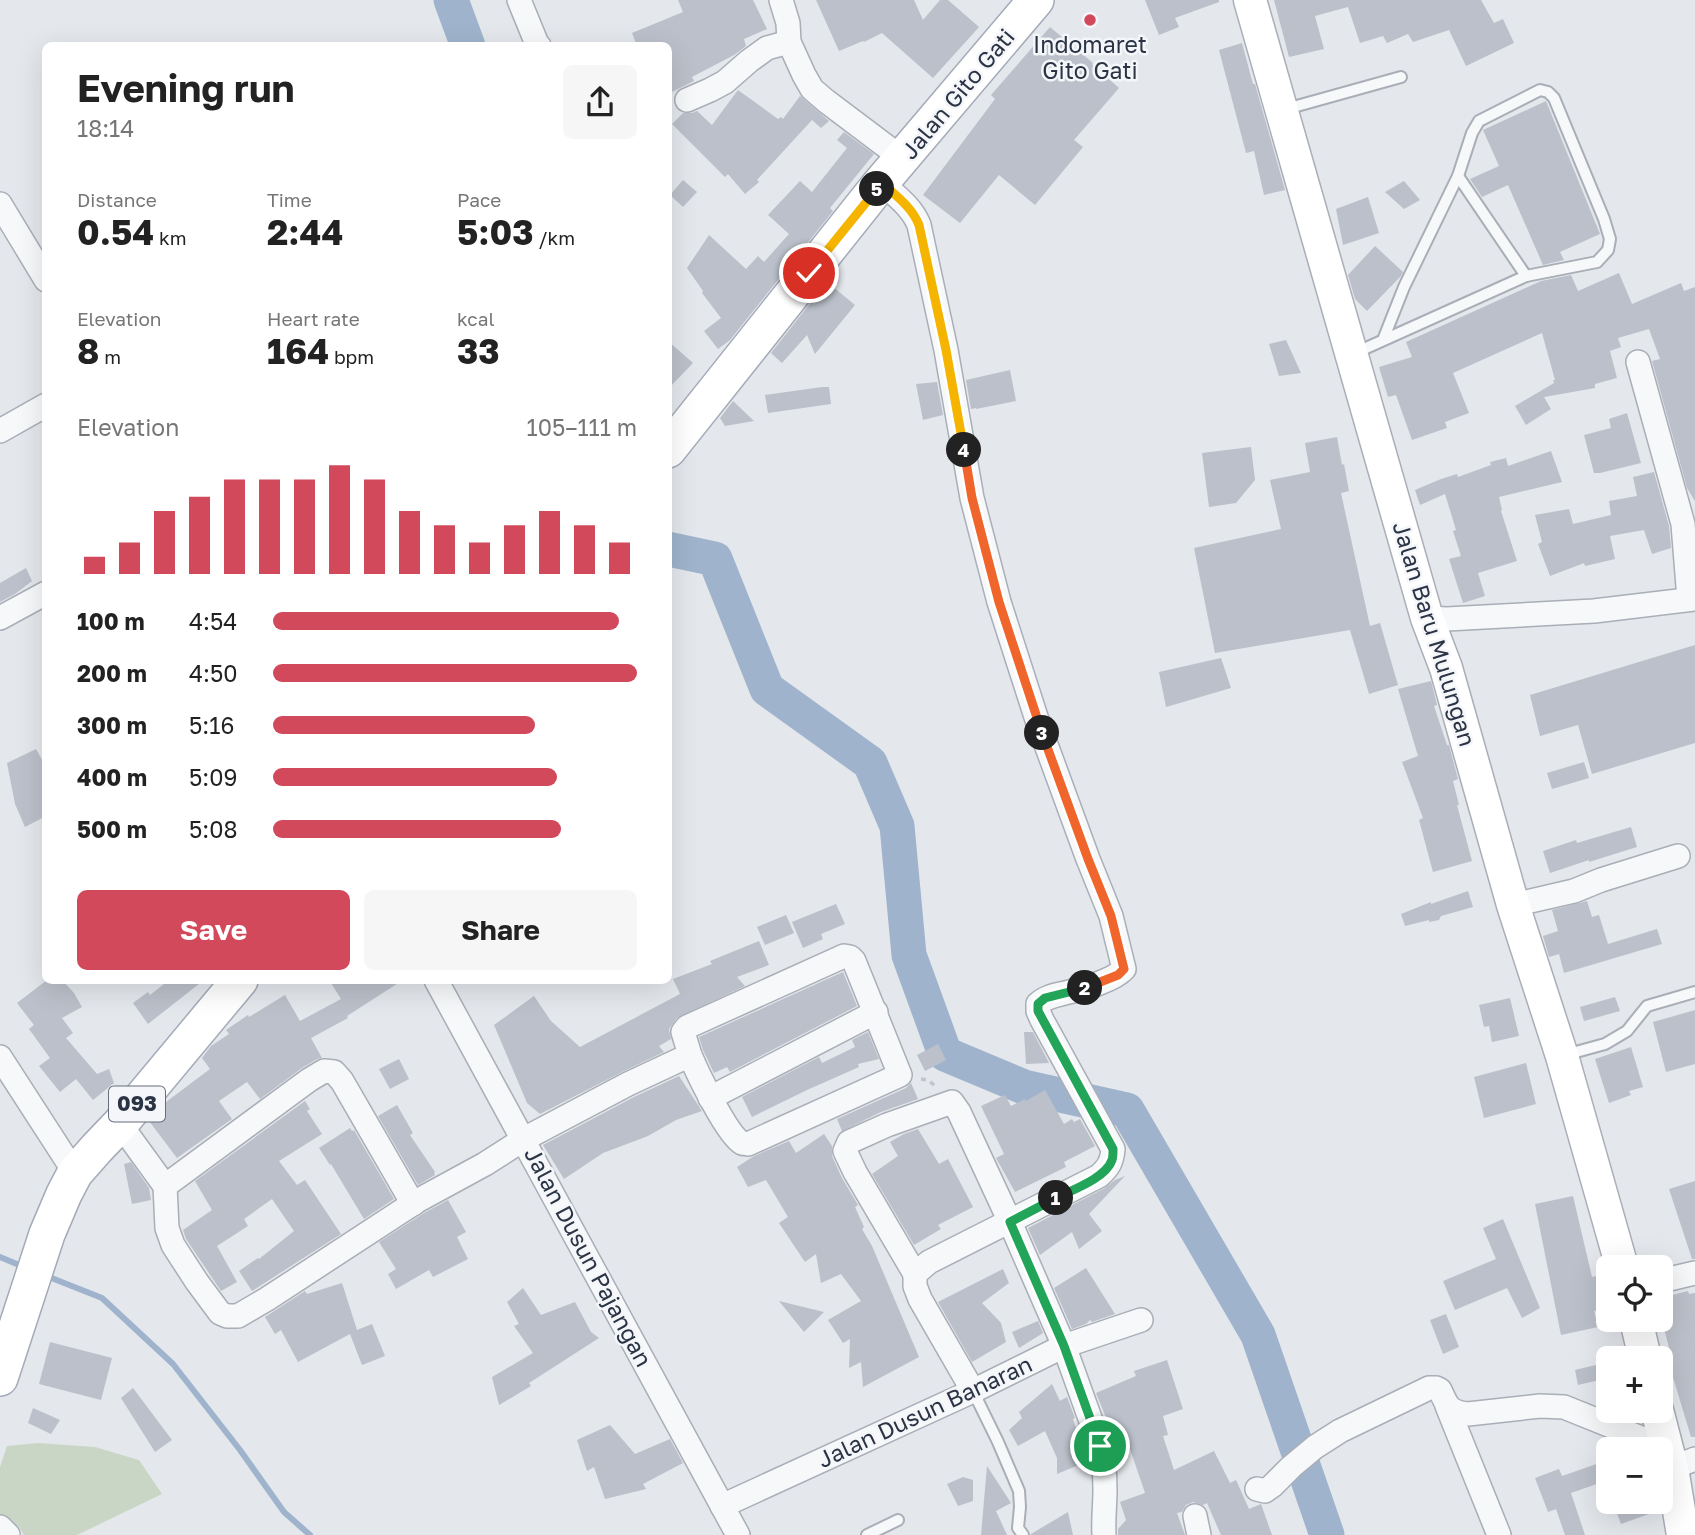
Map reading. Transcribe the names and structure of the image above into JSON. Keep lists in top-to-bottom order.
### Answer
{
  "streets": {
    "main road": ["Jalan Gito Gati", "Jalan Baru Mulungan", "093"],
    "street": ["Jalan Dusun Pajangan", "Jalan Dusun Banaran"]
  },
  "crossings": [
    ["Jalan Dusun Pajangan", "Jalan Dusun Banaran"]
  ],
  "places": ["Indomaret Gito Gati"],
  "page": {
    "heading": ["Evening run", "18:14"],
    "stats": [
      ["Distance", "0.54 km"],
      ["Time", "2:44"],
      ["Pace", "5:03 /km"],
      ["Elevation", "8 m"],
      ["Heart rate", "164 bpm"],
      ["kcal", "33"]
    ],
    "pins": [
      "5",
      "4",
      "3",
      "2",
      "1"
    ],
    "chart": ["Elevation", "105–111 m"],
    "list": [
      {
        "name": "100 m",
        "note": "4:54"
      },
      {
        "name": "200 m",
        "note": "4:50"
      },
      {
        "name": "300 m",
        "note": "5:16"
      },
      {
        "name": "400 m",
        "note": "5:09"
      },
      {
        "name": "500 m",
        "note": "5:08"
      }
    ],
    "buttons": ["Save", "Share"],
    "map_buttons": ["+", "−"]
  }
}
